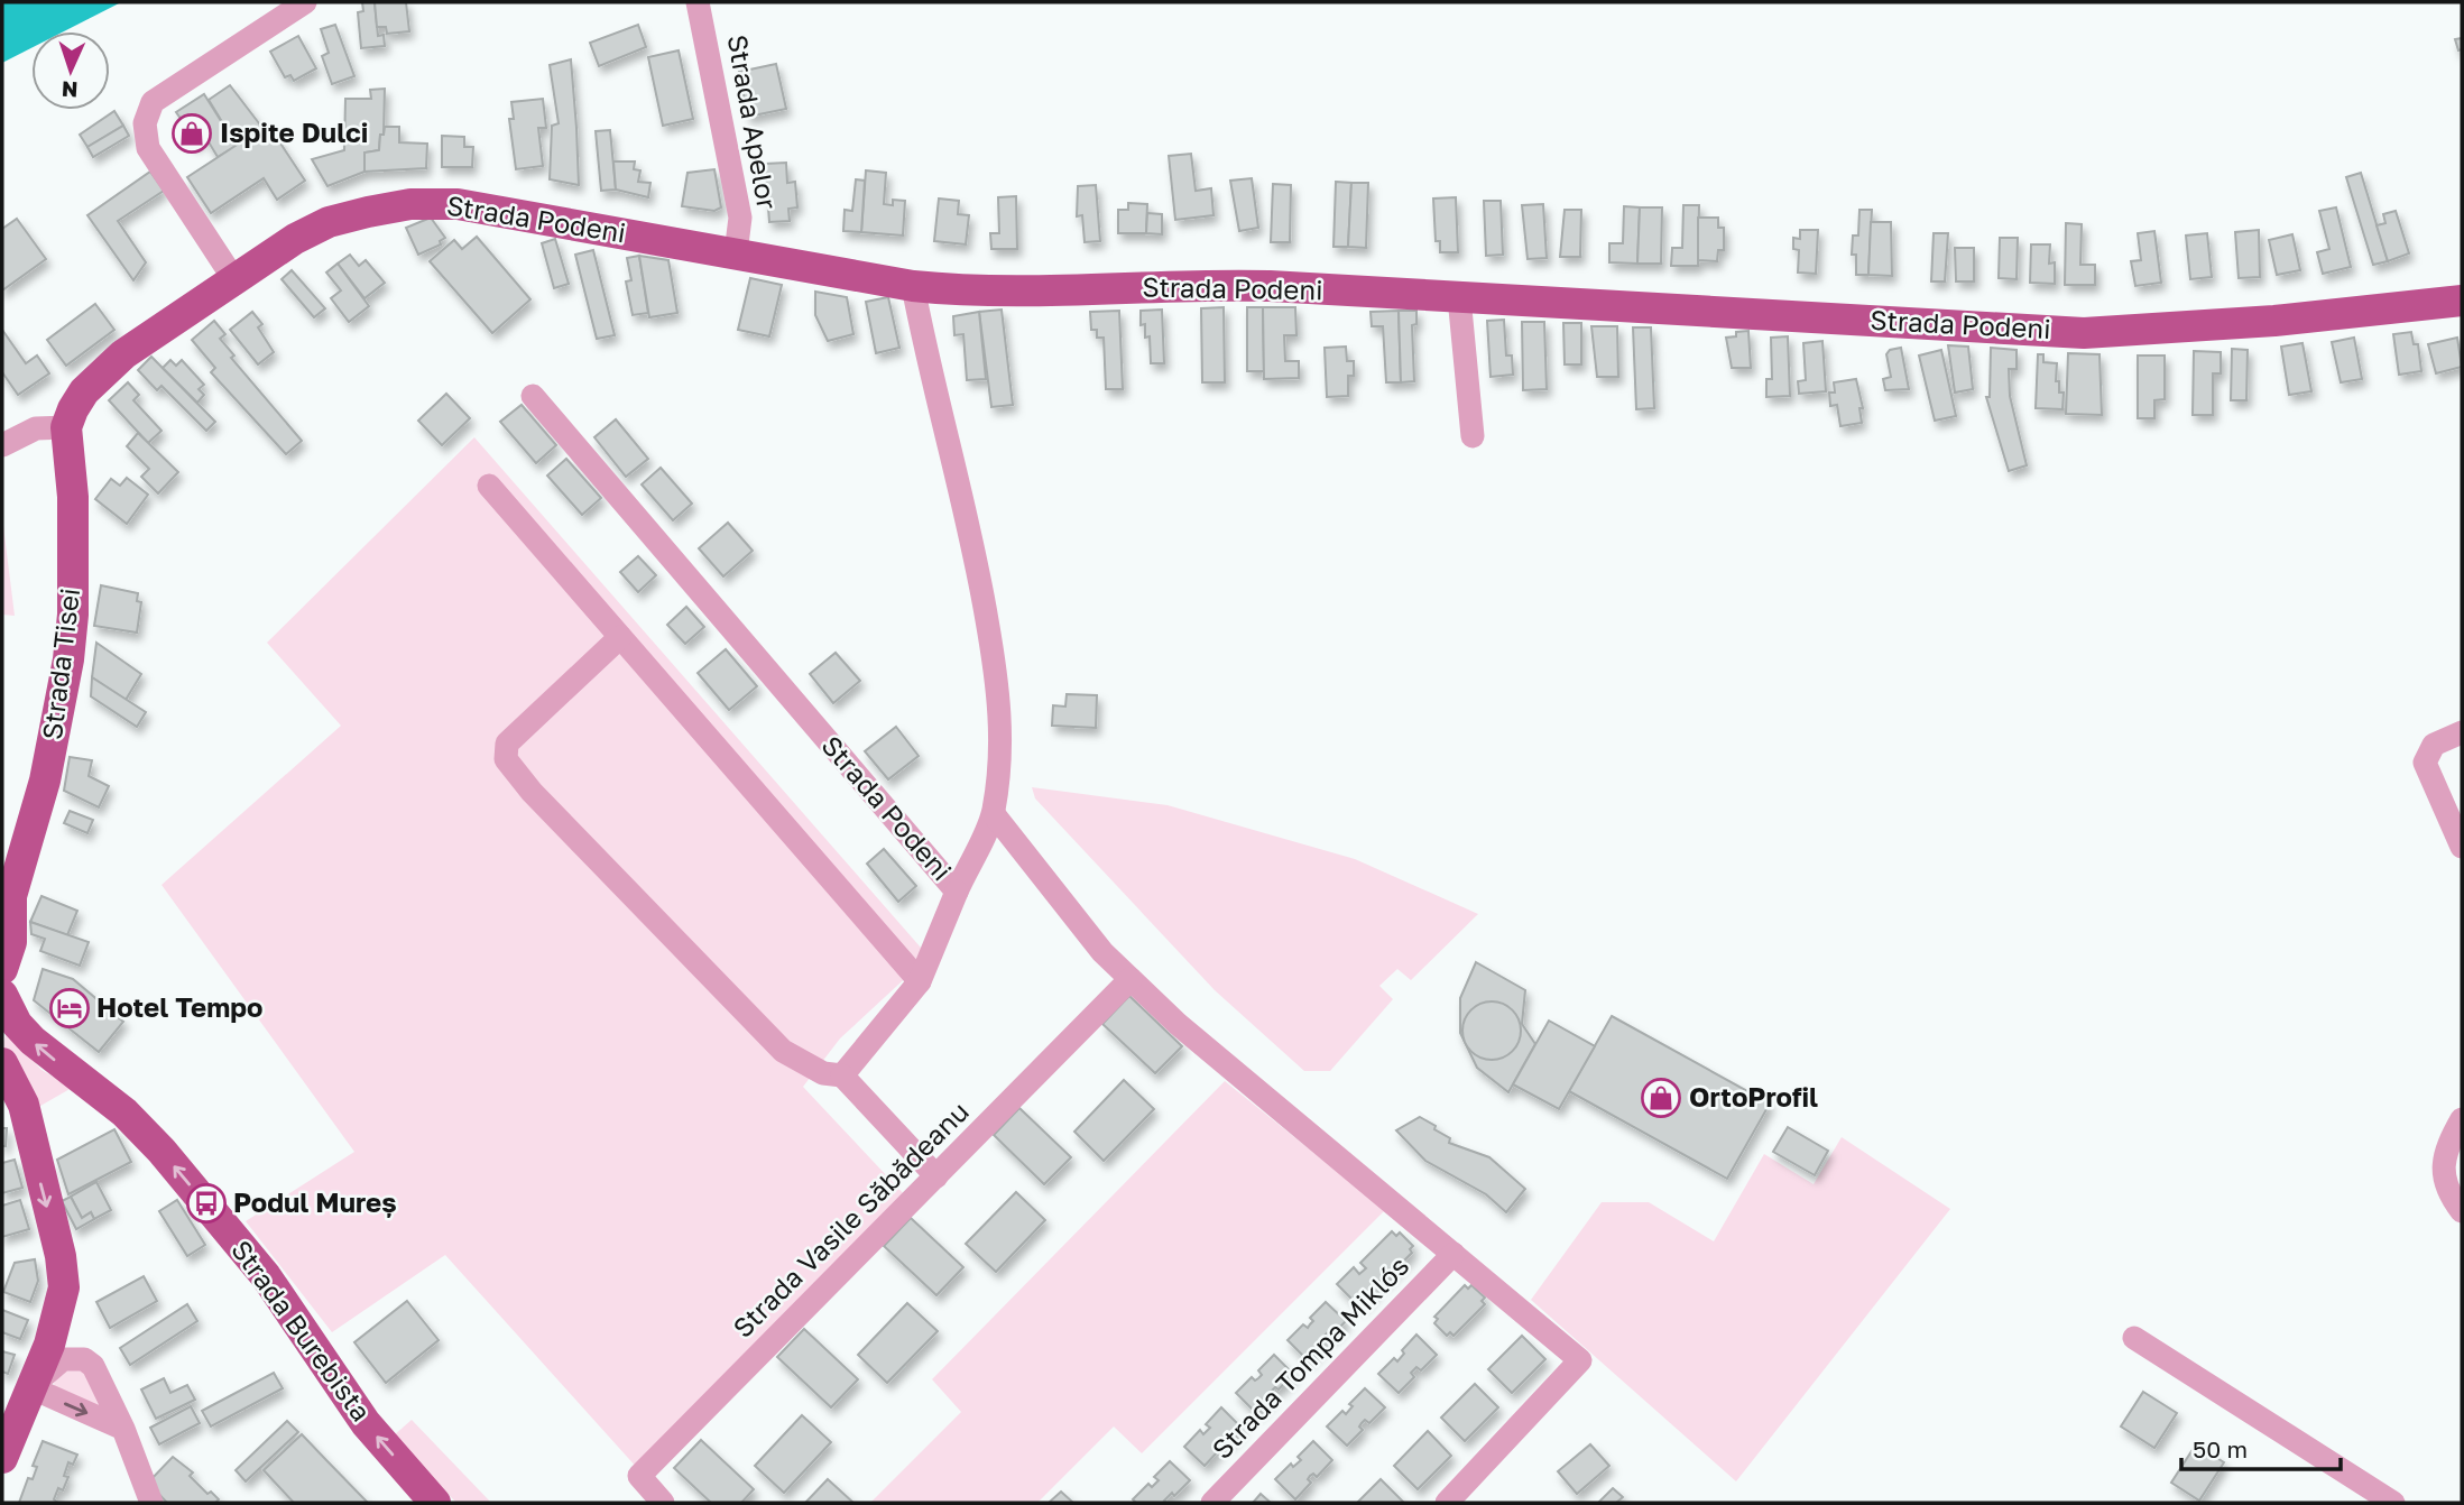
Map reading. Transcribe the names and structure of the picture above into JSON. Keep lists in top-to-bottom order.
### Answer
{
  "streets": {
    "main road": ["Strada Podeni", "Strada Tisei", "Strada Burebista"],
    "street": ["Strada Apelor", "Strada Vasile Săbădeanu", "Strada Tompa Miklós"]
  },
  "crossings": [
    ["Strada Apelor", "Strada Podeni"],
    ["Strada Podeni", "Strada Tisei"]
  ],
  "one_way": ["Strada Burebista"],
  "places": {
    "shop": ["Ispite Dulci", "OrtoProfil"],
    "hotel": ["Hotel Tempo"],
    "bus stop": ["Podul Mureș"]
  },
  "scale_bar": "50 m",
  "north": "bottom"
}
